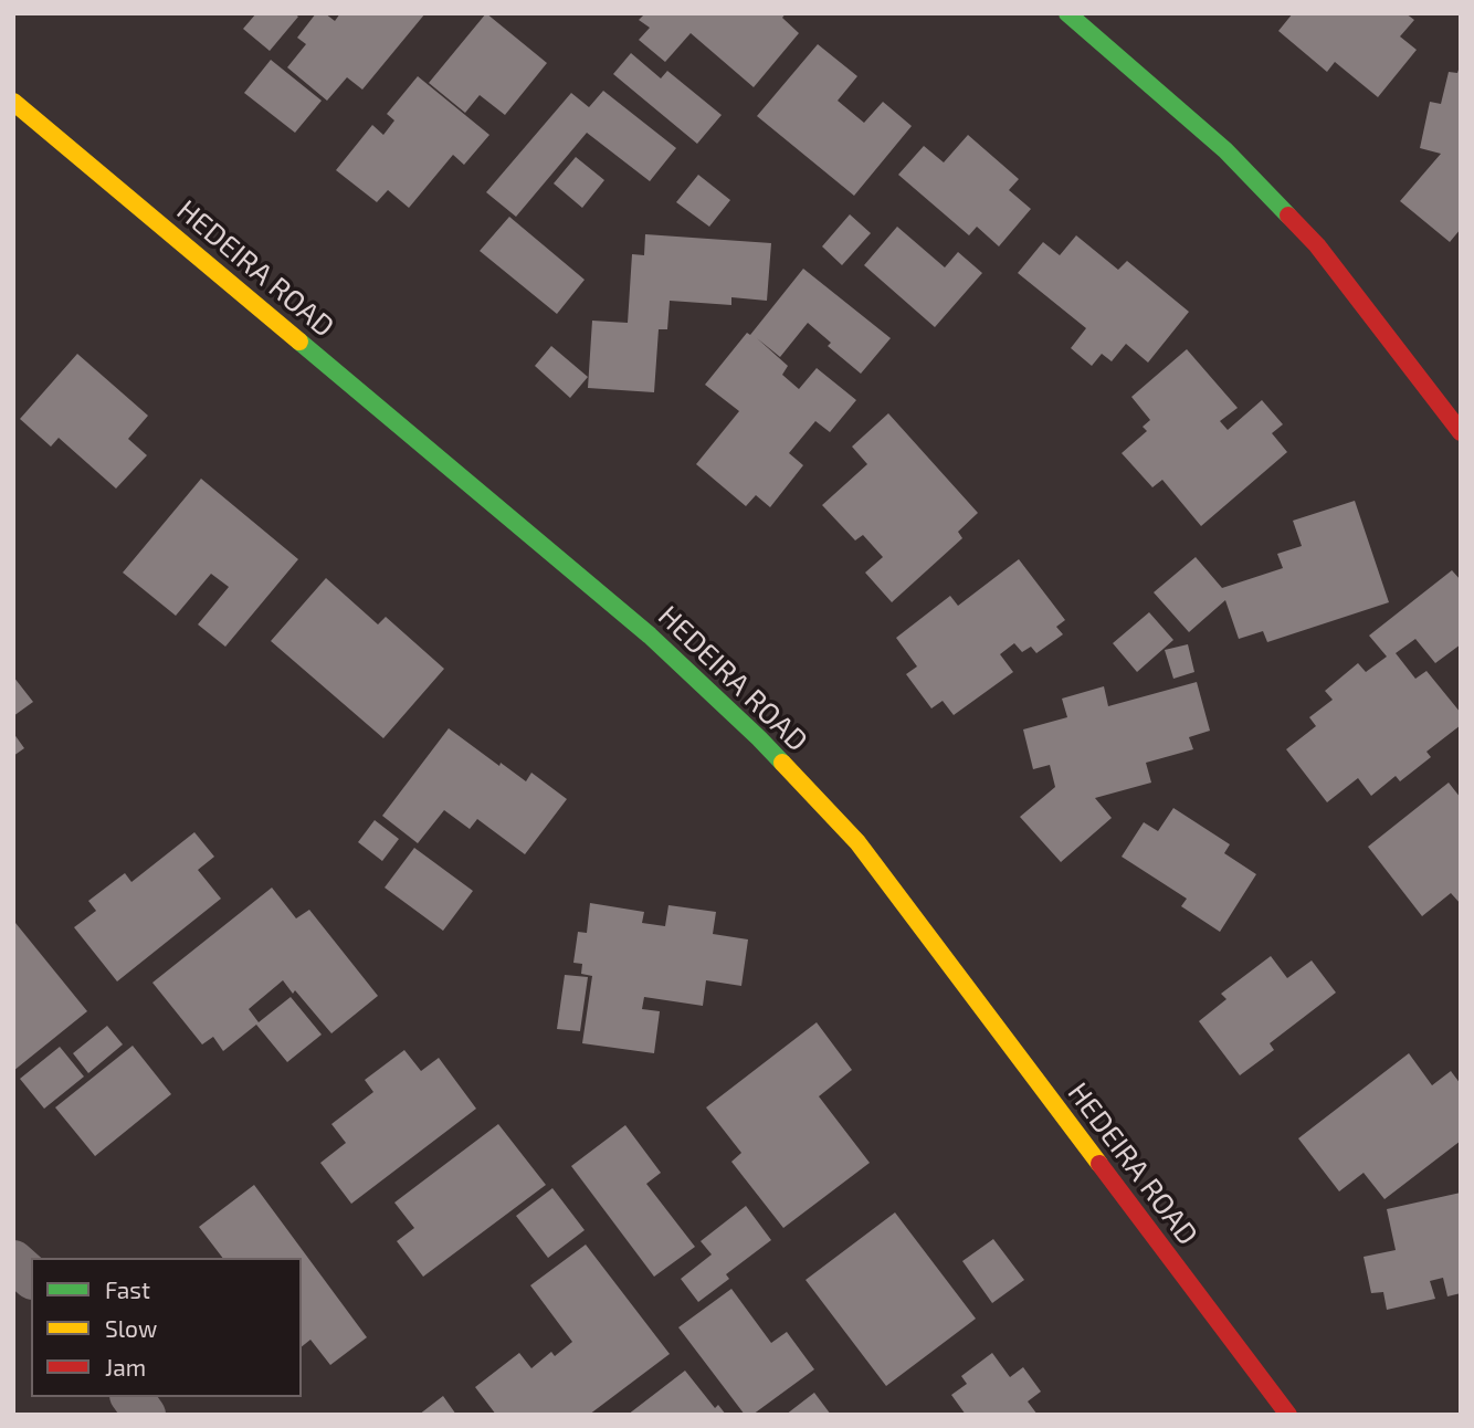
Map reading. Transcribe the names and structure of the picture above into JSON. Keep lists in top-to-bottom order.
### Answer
{
  "streets": {
    "street": ["HEDEIRA ROAD"]
  },
  "legend": ["Fast", "Slow", "Jam"]
}
